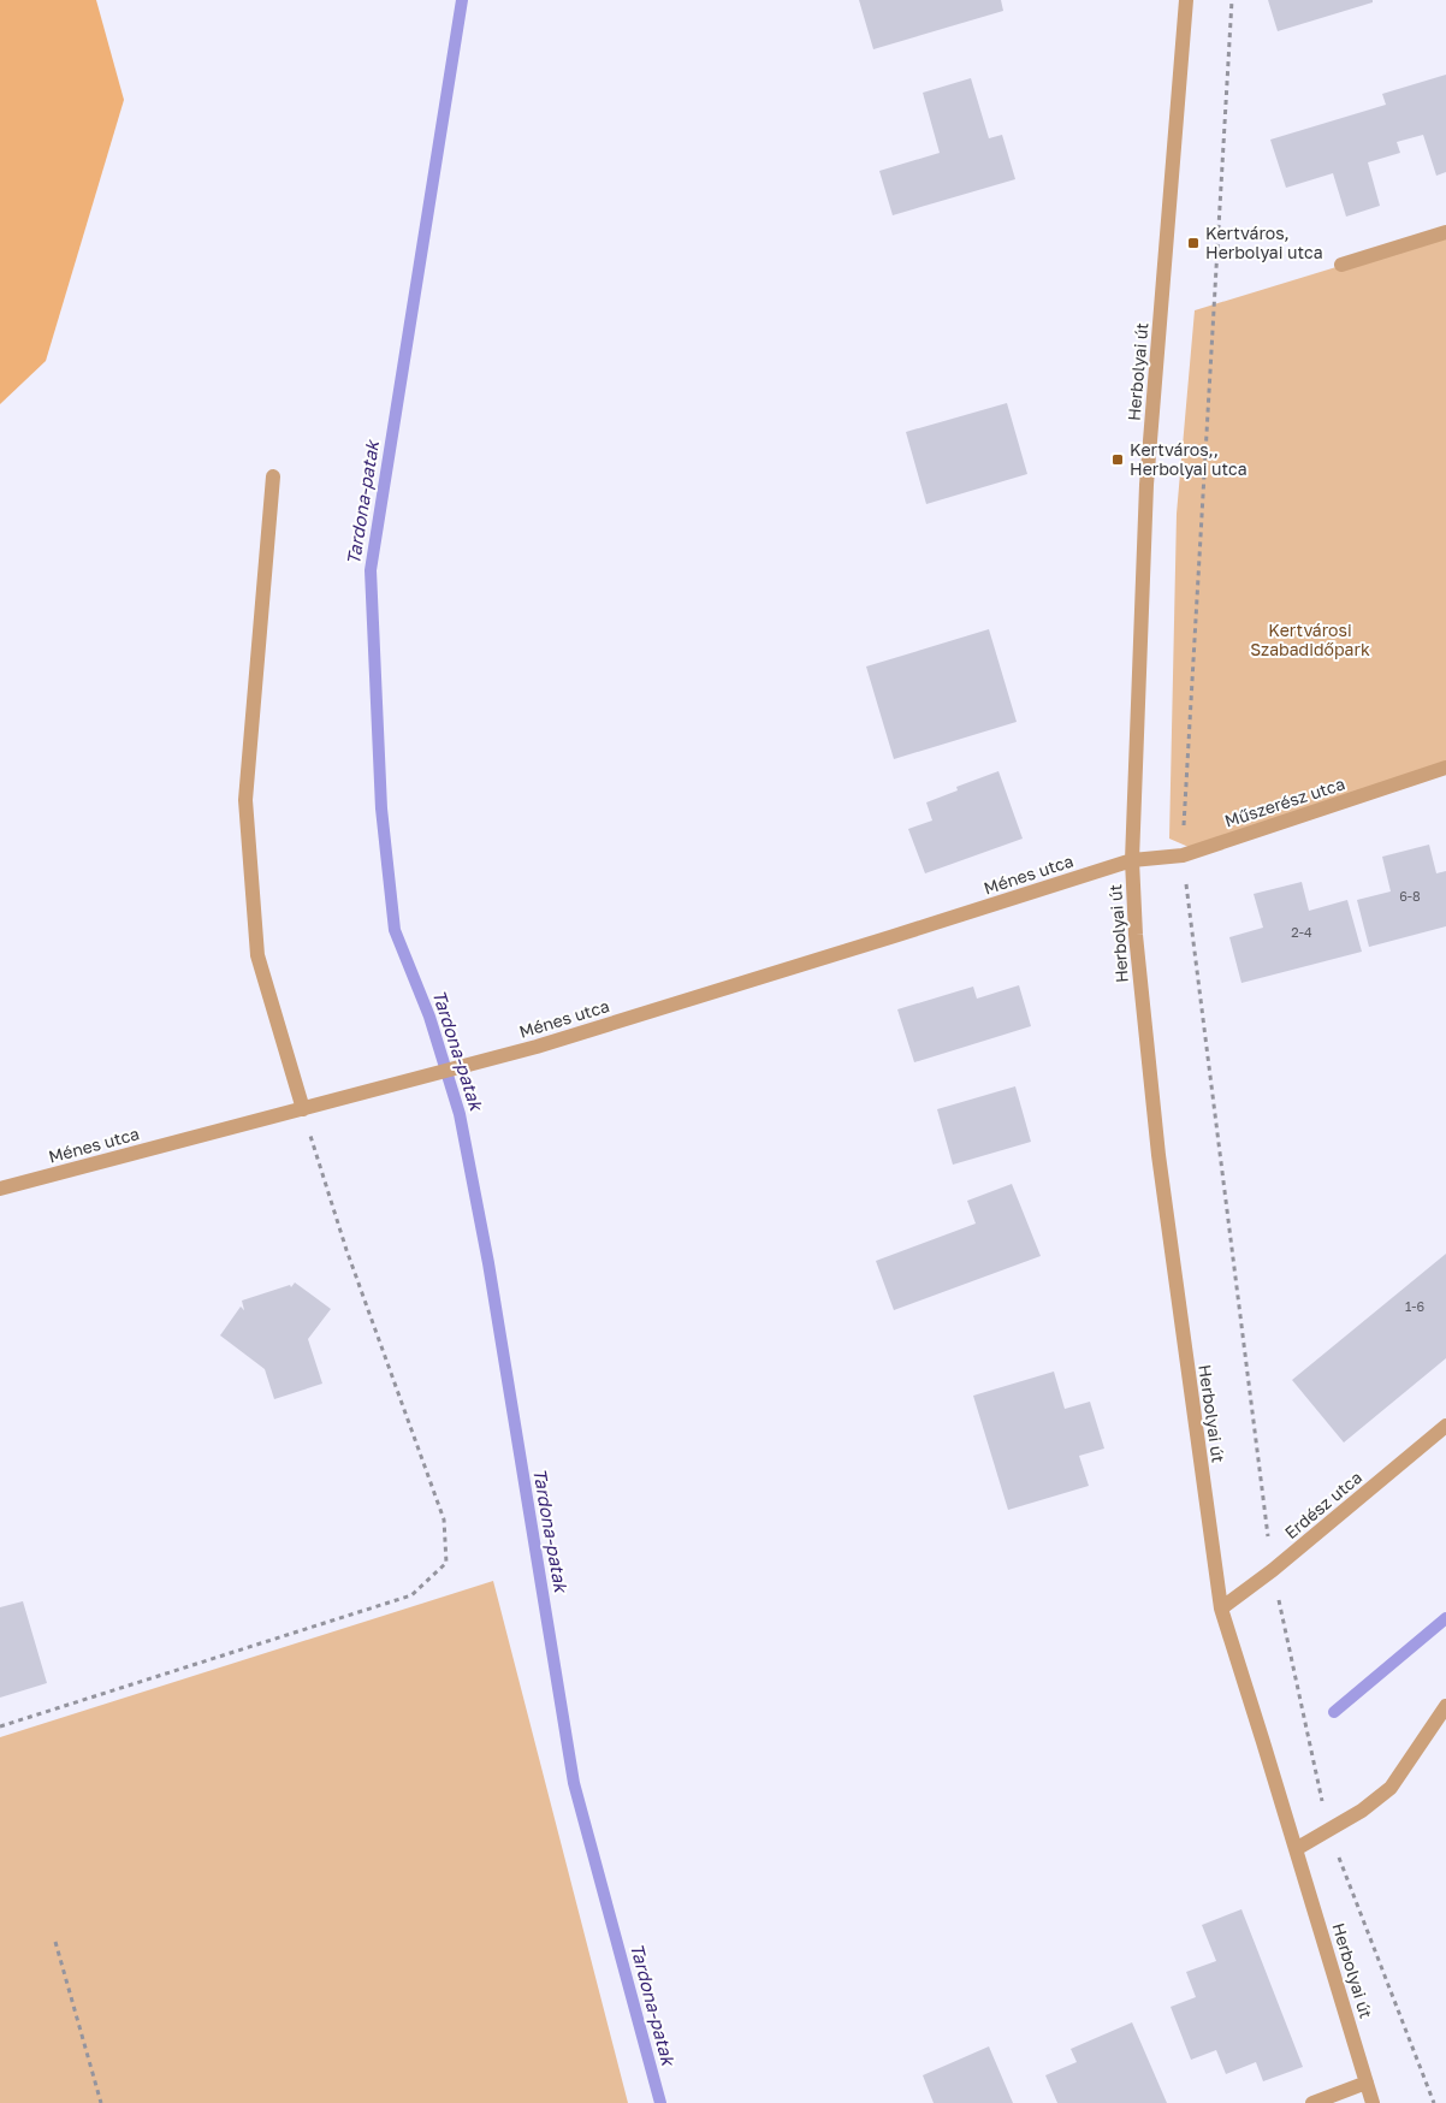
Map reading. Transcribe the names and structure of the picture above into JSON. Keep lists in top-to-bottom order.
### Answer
{
  "streets": {
    "street": [
      "Herbolyai út",
      "Műszerész utca",
      "Ménes utca",
      "Erdész utca"
    ]
  },
  "crossings": [
    ["Herbolyai út", "Műszerész utca"],
    ["Herbolyai út", "Ménes utca"],
    ["Herbolyai út", "Erdész utca"],
    ["Műszerész utca", "Ménes utca"]
  ],
  "water": ["Tardona-patak"],
  "parks": ["Kertvárosi Szabadidőpark"],
  "places": {
    "transit": ["Kertváros, Herbolyai utca", "Kertváros,, Herbolyai utca"]
  },
  "house_numbers": ["6-8", "2-4", "1-6"]
}
